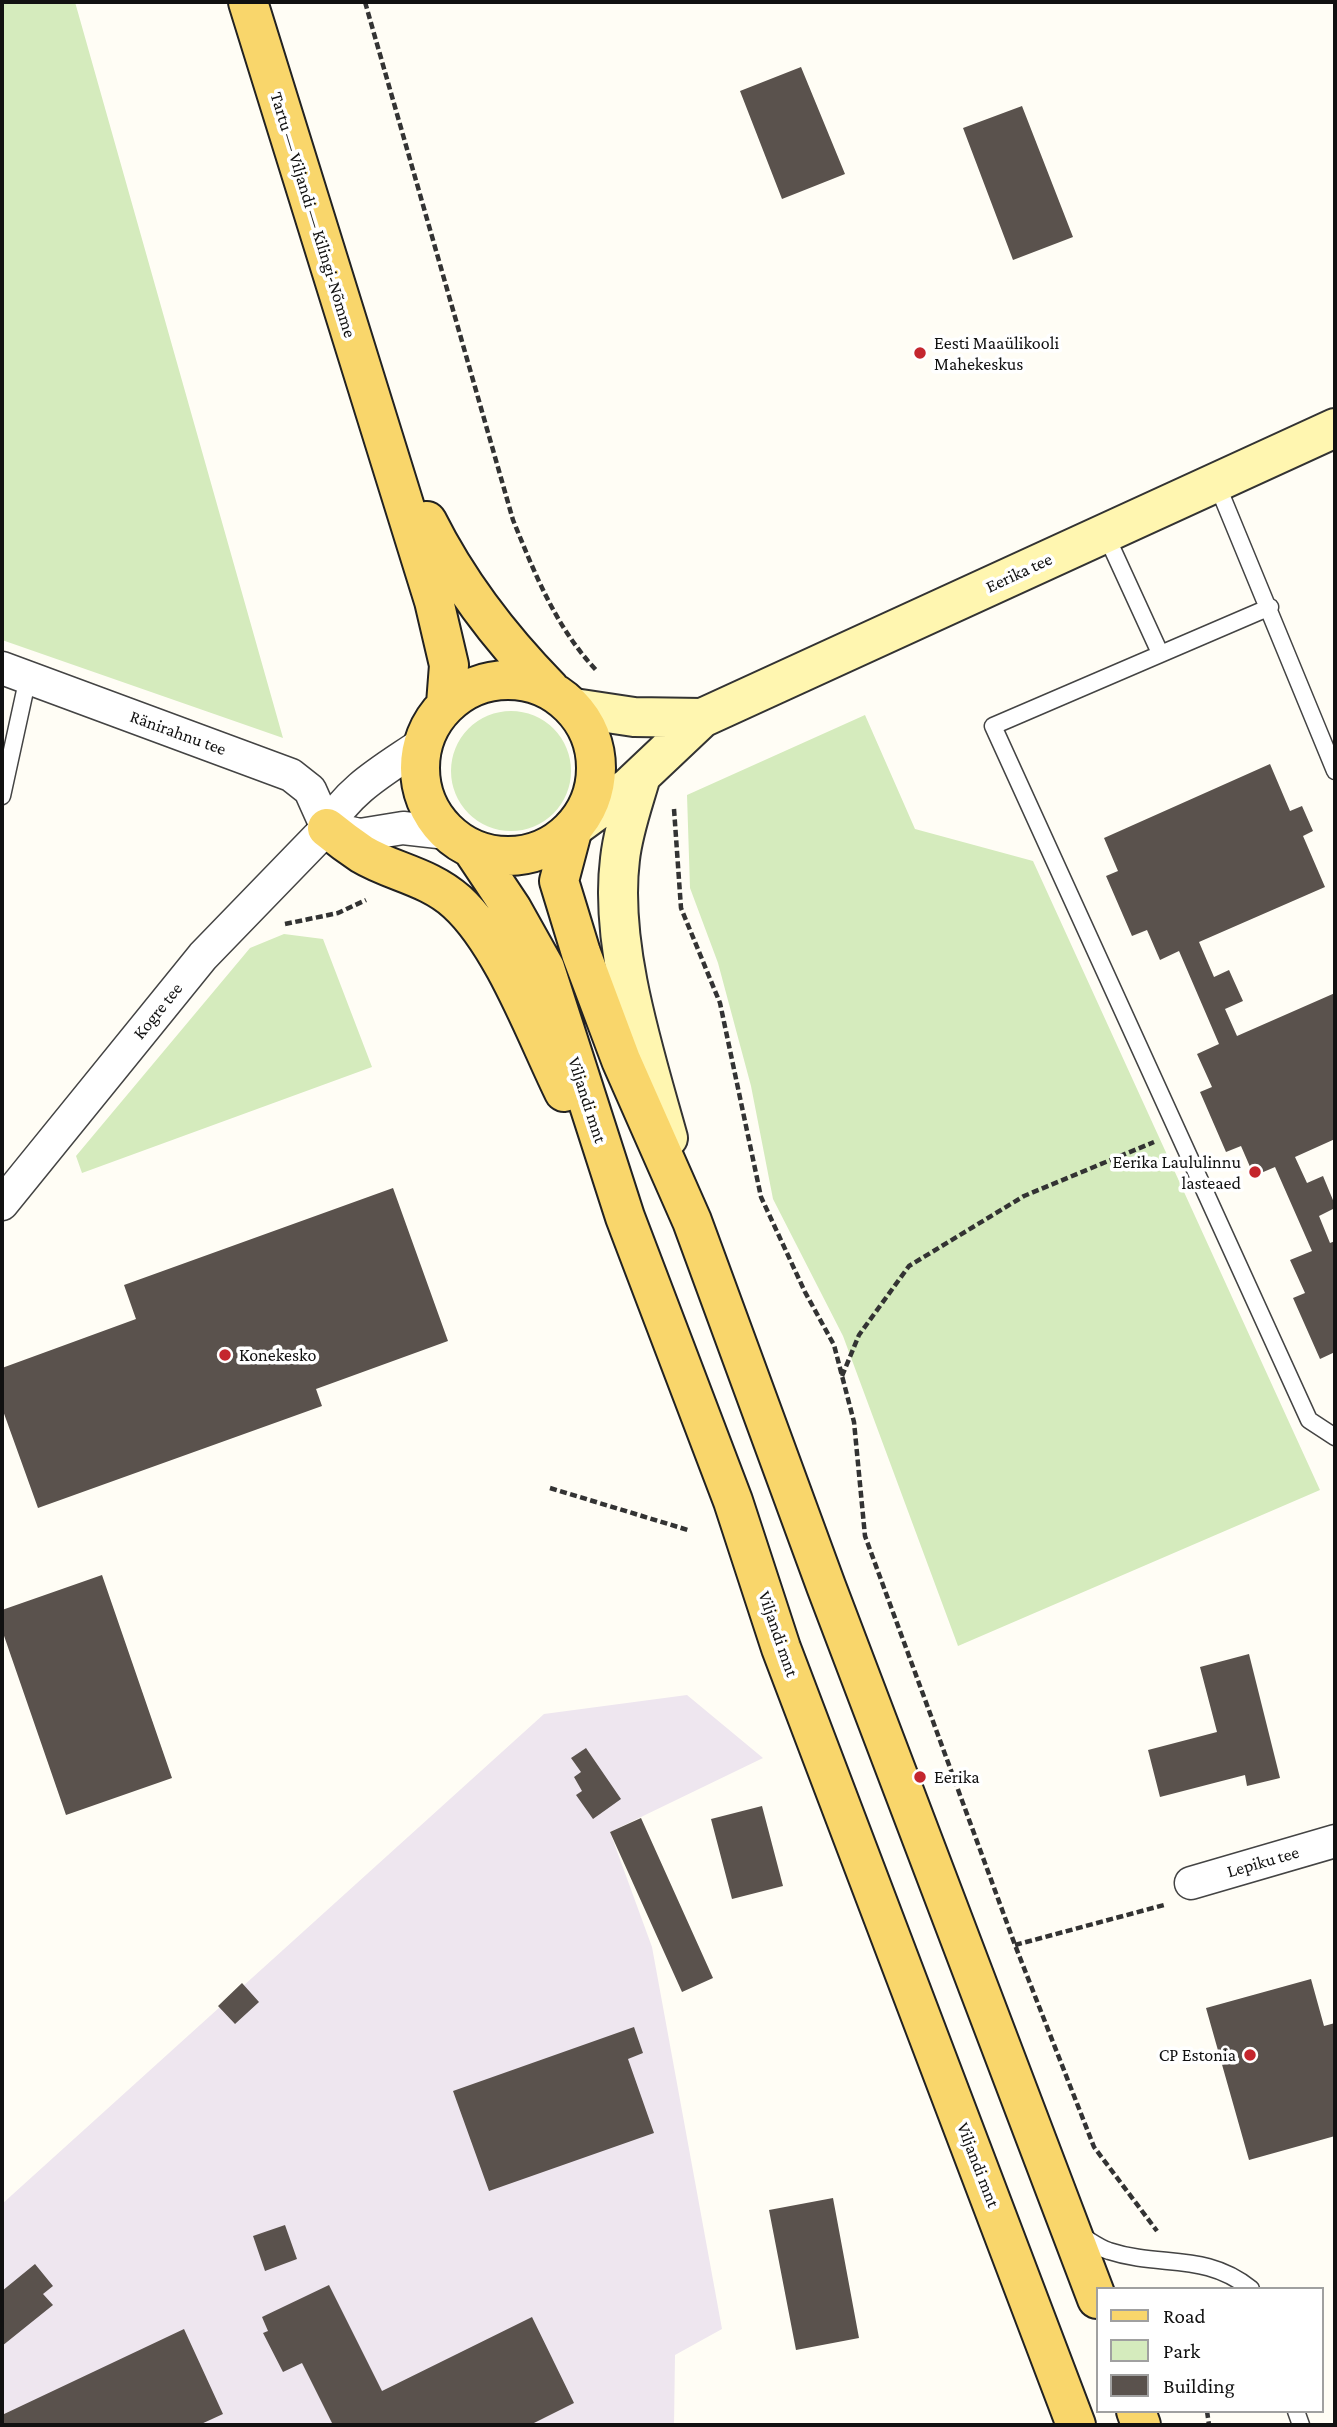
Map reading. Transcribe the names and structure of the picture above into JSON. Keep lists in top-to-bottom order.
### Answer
{
  "streets": {
    "main road": ["Tartu — Viljandi — Kilingi-Nõmme", "Viljandi mnt"],
    "street": [
      "Eerika tee",
      "Ränirahnu tee",
      "Kogre tee",
      "Lepiku tee"
    ]
  },
  "crossings": [
    ["Tartu — Viljandi — Kilingi-Nõmme", "Eerika tee"],
    ["Tartu — Viljandi — Kilingi-Nõmme", "Kogre tee"],
    ["Tartu — Viljandi — Kilingi-Nõmme", "Viljandi mnt"],
    ["Eerika tee", "Kogre tee"],
    ["Eerika tee", "Viljandi mnt"],
    ["Ränirahnu tee", "Kogre tee"],
    ["Kogre tee", "Viljandi mnt"]
  ],
  "places": [
    "Eesti Maaülikooli Mahekeskus",
    "Eerika Laululinnu lasteaed",
    "Konekesko",
    "Eerika",
    "CP Estonia"
  ],
  "legend": ["Road", "Park", "Building"]
}
